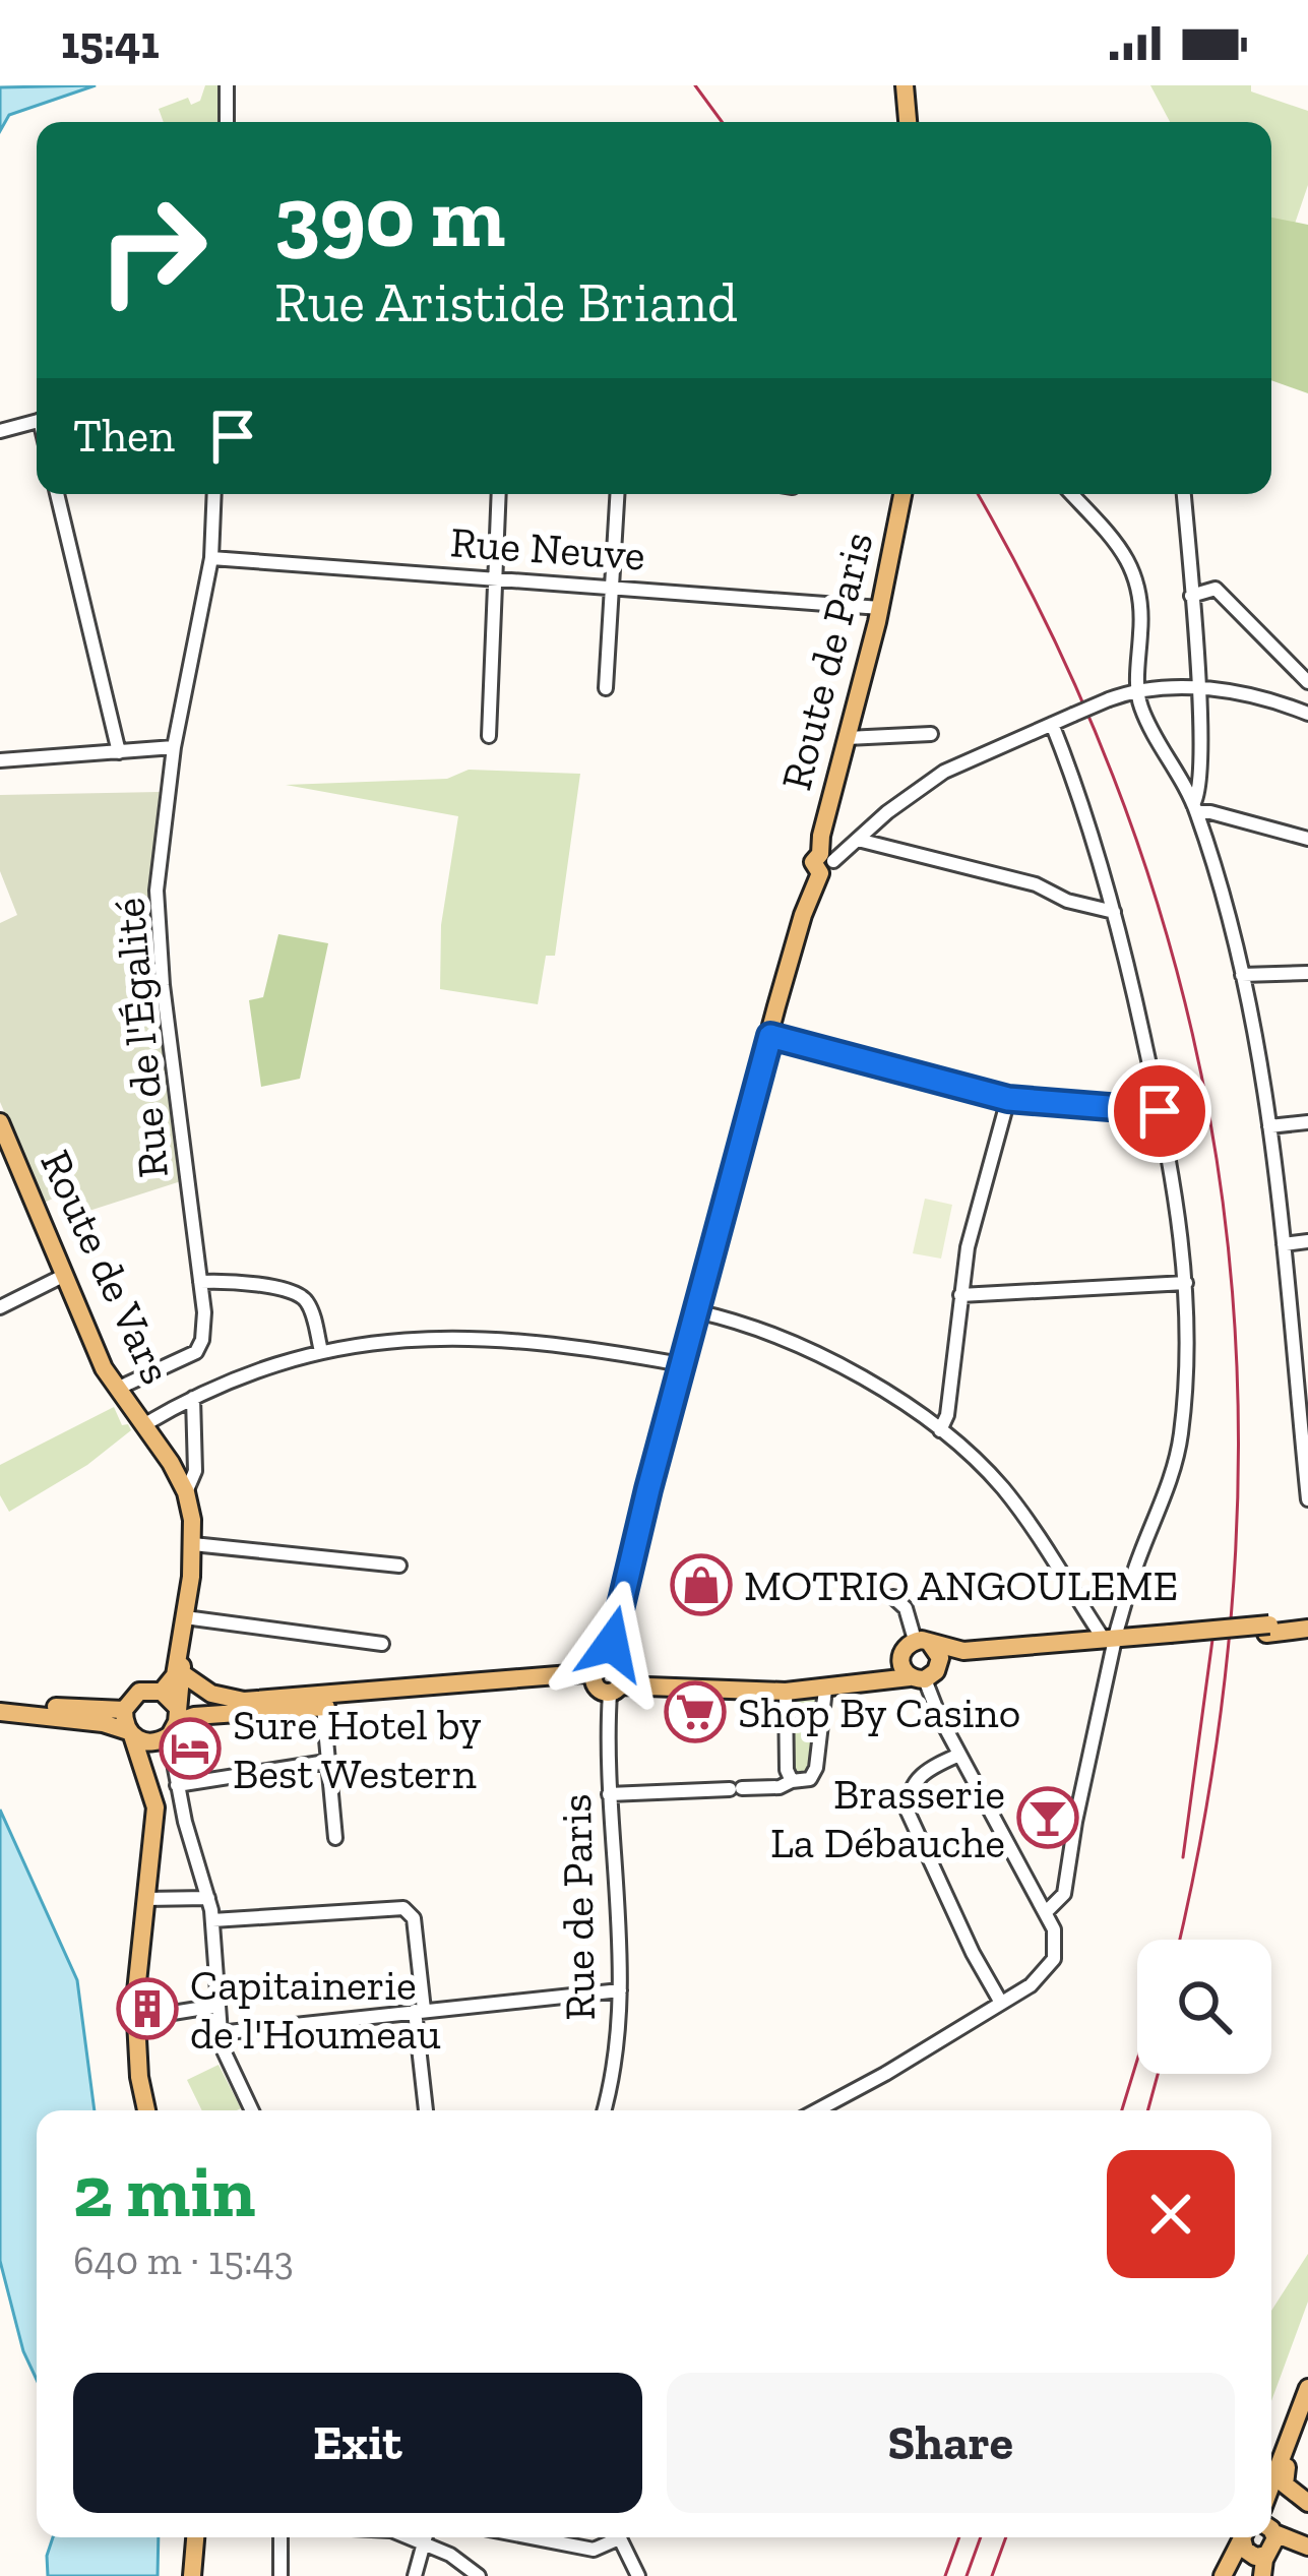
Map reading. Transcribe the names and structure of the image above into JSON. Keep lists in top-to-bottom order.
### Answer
{
  "streets": {
    "main road": ["Route de Paris", "Route de Vars"],
    "street": ["Rue Neuve", "Rue de l'Égalité", "Rue de Paris"]
  },
  "crossings": [
    ["Rue Neuve", "Route de Paris"],
    ["Rue Neuve", "Rue de l'Égalité"],
    ["Route de Paris", "Rue de Paris"],
    ["Rue de l'Égalité", "Route de Vars"]
  ],
  "places": {
    "shop": ["MOTRIO ANGOULEME"],
    "supermarket": ["Shop By Casino"],
    "hotel": ["Sure Hotel by Best Western"],
    "bar": ["Brasserie La Débauche"],
    "building": ["Capitainerie de l'Houmeau"]
  },
  "page": {
    "status": "15:41",
    "turn": ["390 m", "Rue Aristide Briand"],
    "then": "Then",
    "heading": ["2 min", "640 m · 15:43"],
    "buttons": ["Exit", "Share"]
  }
}
